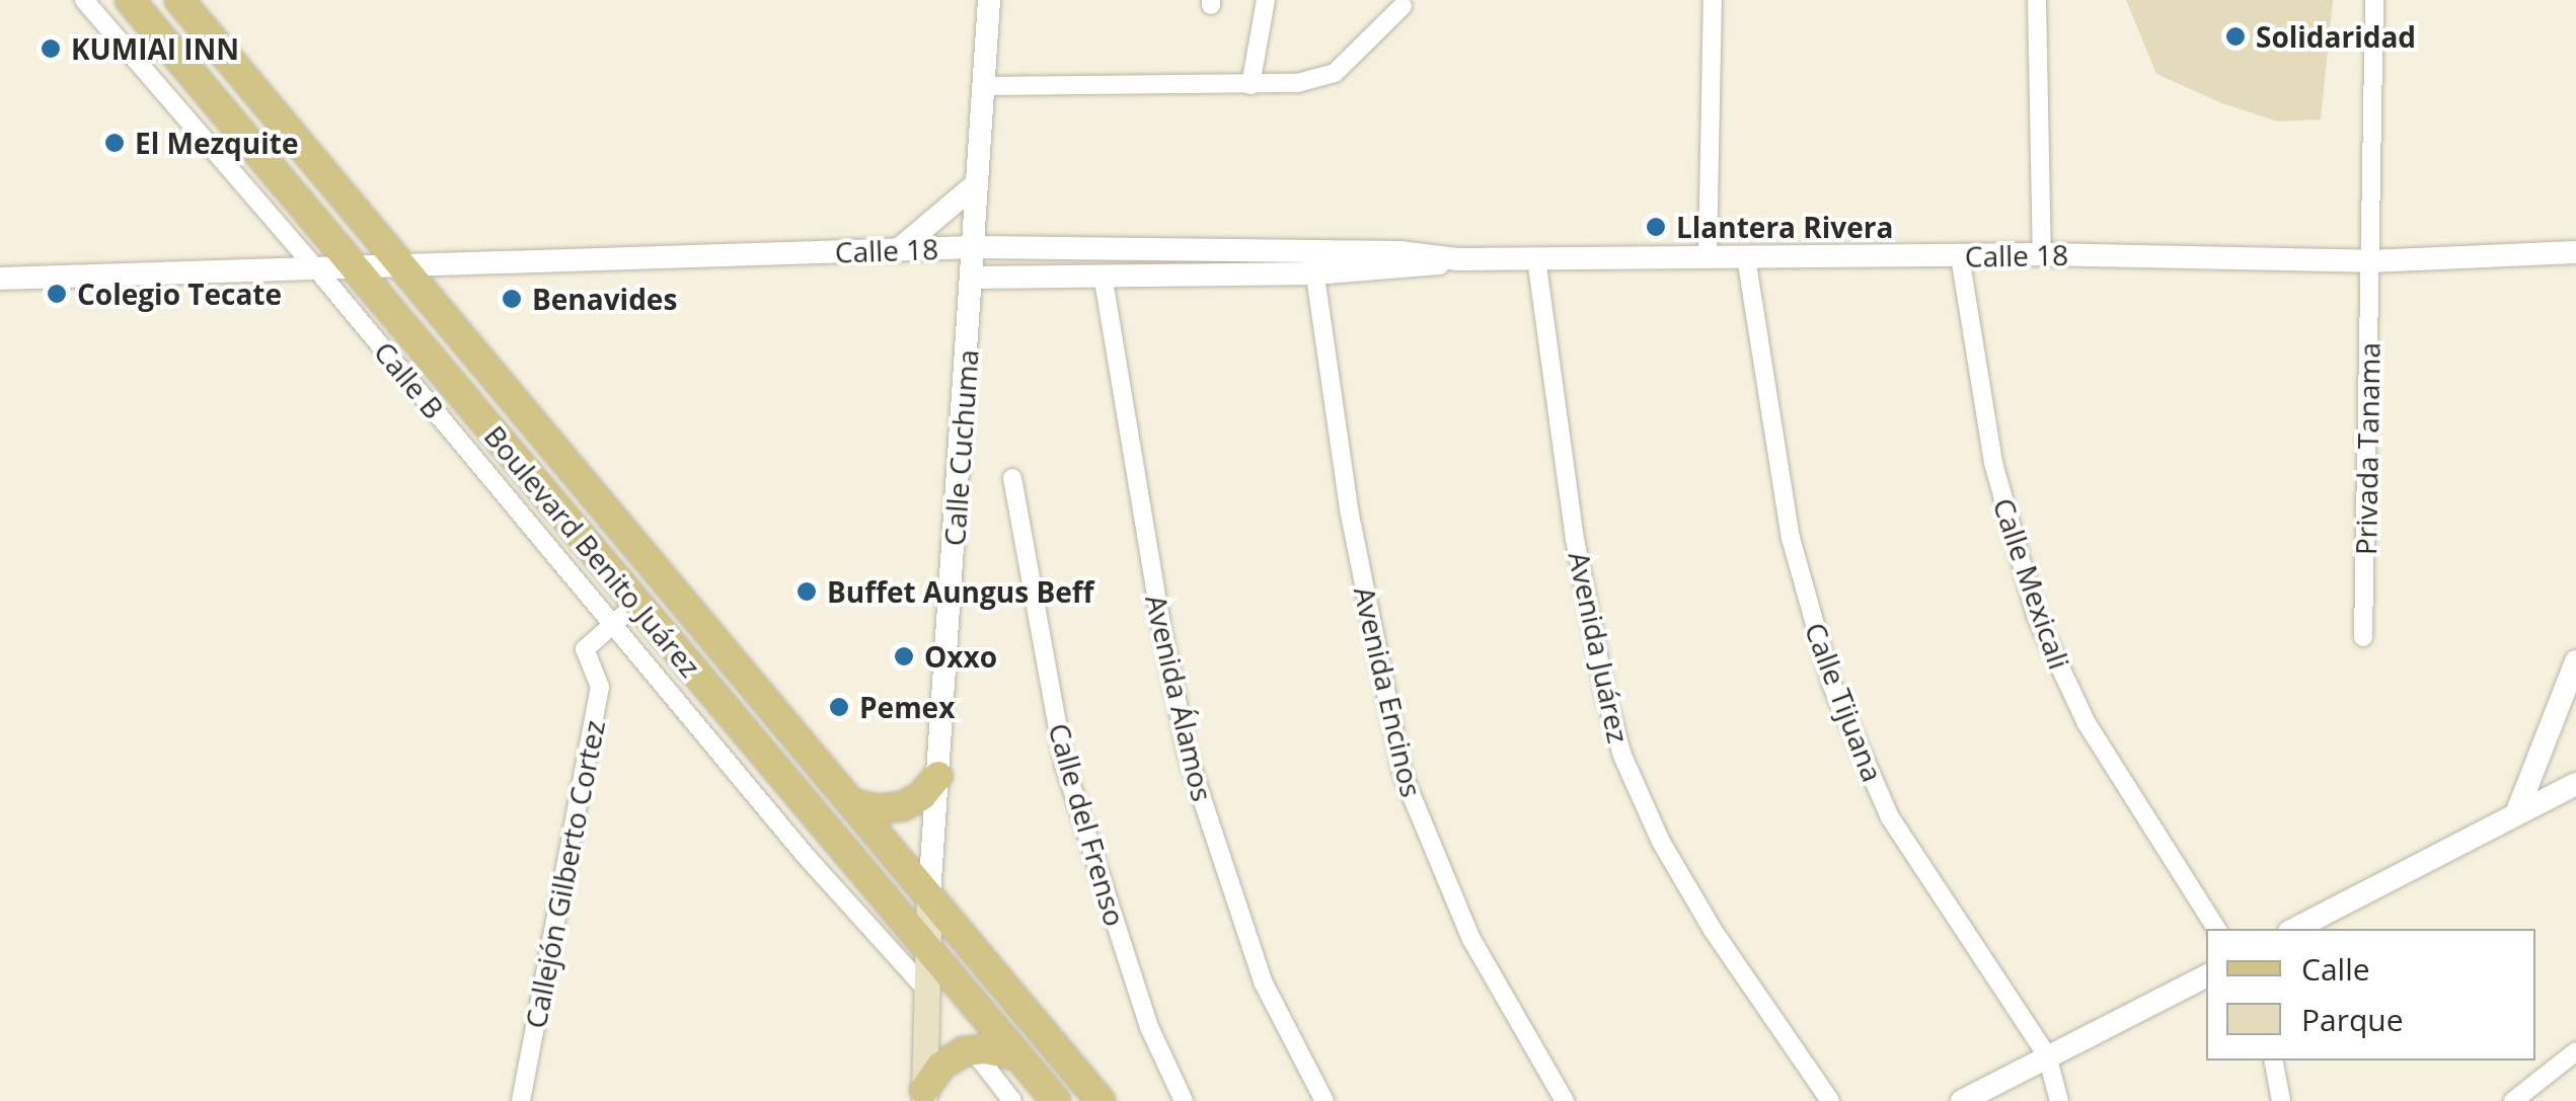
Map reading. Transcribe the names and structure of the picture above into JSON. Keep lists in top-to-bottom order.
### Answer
{
  "streets": {
    "main road": ["Boulevard Benito Juárez"],
    "street": [
      "Calle 18",
      "Calle B",
      "Calle Cuchuma",
      "Privada Tanama",
      "Calle Mexicali",
      "Avenida Juárez",
      "Avenida Encinos",
      "Avenida Álamos",
      "Calle Tijuana",
      "Calle del Frenso",
      "Callejón Gilberto Cortez"
    ]
  },
  "crossings": [
    ["Calle 18", "Calle B"],
    ["Calle 18", "Calle Cuchuma"],
    ["Calle 18", "Privada Tanama"],
    ["Calle 18", "Boulevard Benito Juárez"],
    ["Calle 18", "Calle Mexicali"],
    ["Calle 18", "Avenida Juárez"],
    ["Calle 18", "Avenida Encinos"],
    ["Calle 18", "Avenida Álamos"],
    ["Calle 18", "Calle Tijuana"],
    ["Calle B", "Callejón Gilberto Cortez"],
    ["Calle Cuchuma", "Boulevard Benito Juárez"]
  ],
  "places": [
    "Solidaridad",
    "KUMIAI INN",
    "El Mezquite",
    "Llantera Rivera",
    "Colegio Tecate",
    "Benavides",
    "Buffet Aungus Beff",
    "Oxxo",
    "Pemex"
  ],
  "legend": ["Calle", "Parque"]
}
